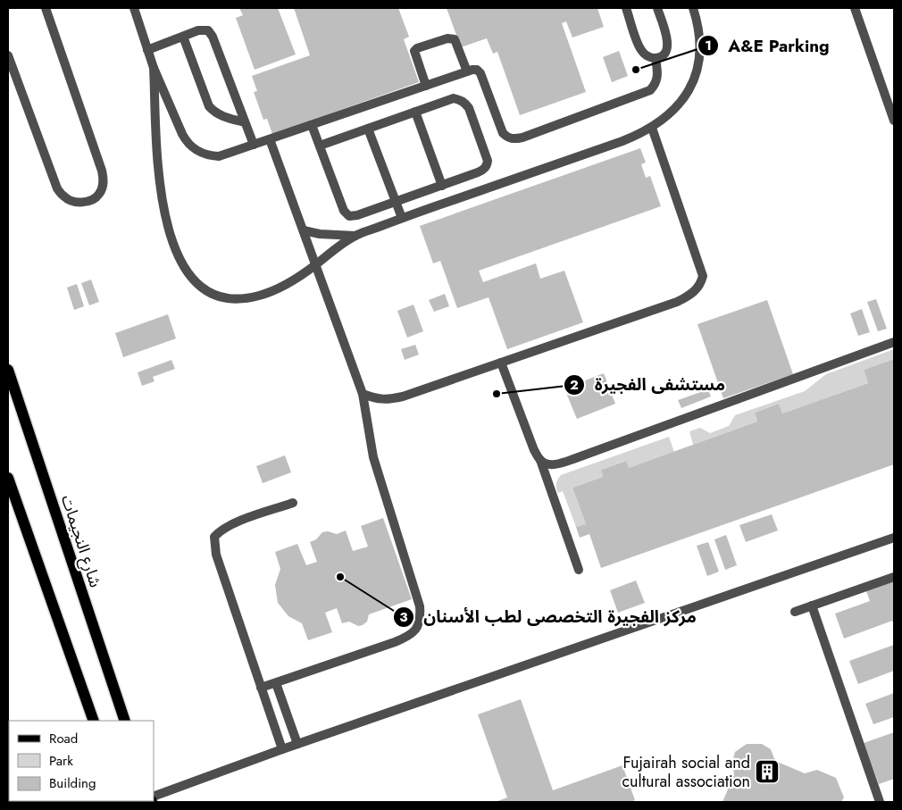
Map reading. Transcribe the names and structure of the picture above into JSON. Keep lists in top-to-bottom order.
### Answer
{
  "streets": {
    "main road": ["شارع النجيمات"]
  },
  "places": {
    "other": ["A&E Parking", "مستشفى الفجيرة", "مركز الفجيرة التخصصى لطب الأسنان"],
    "building": ["Fujairah social and cultural association"]
  },
  "legend": ["Road", "Park", "Building"]
}
